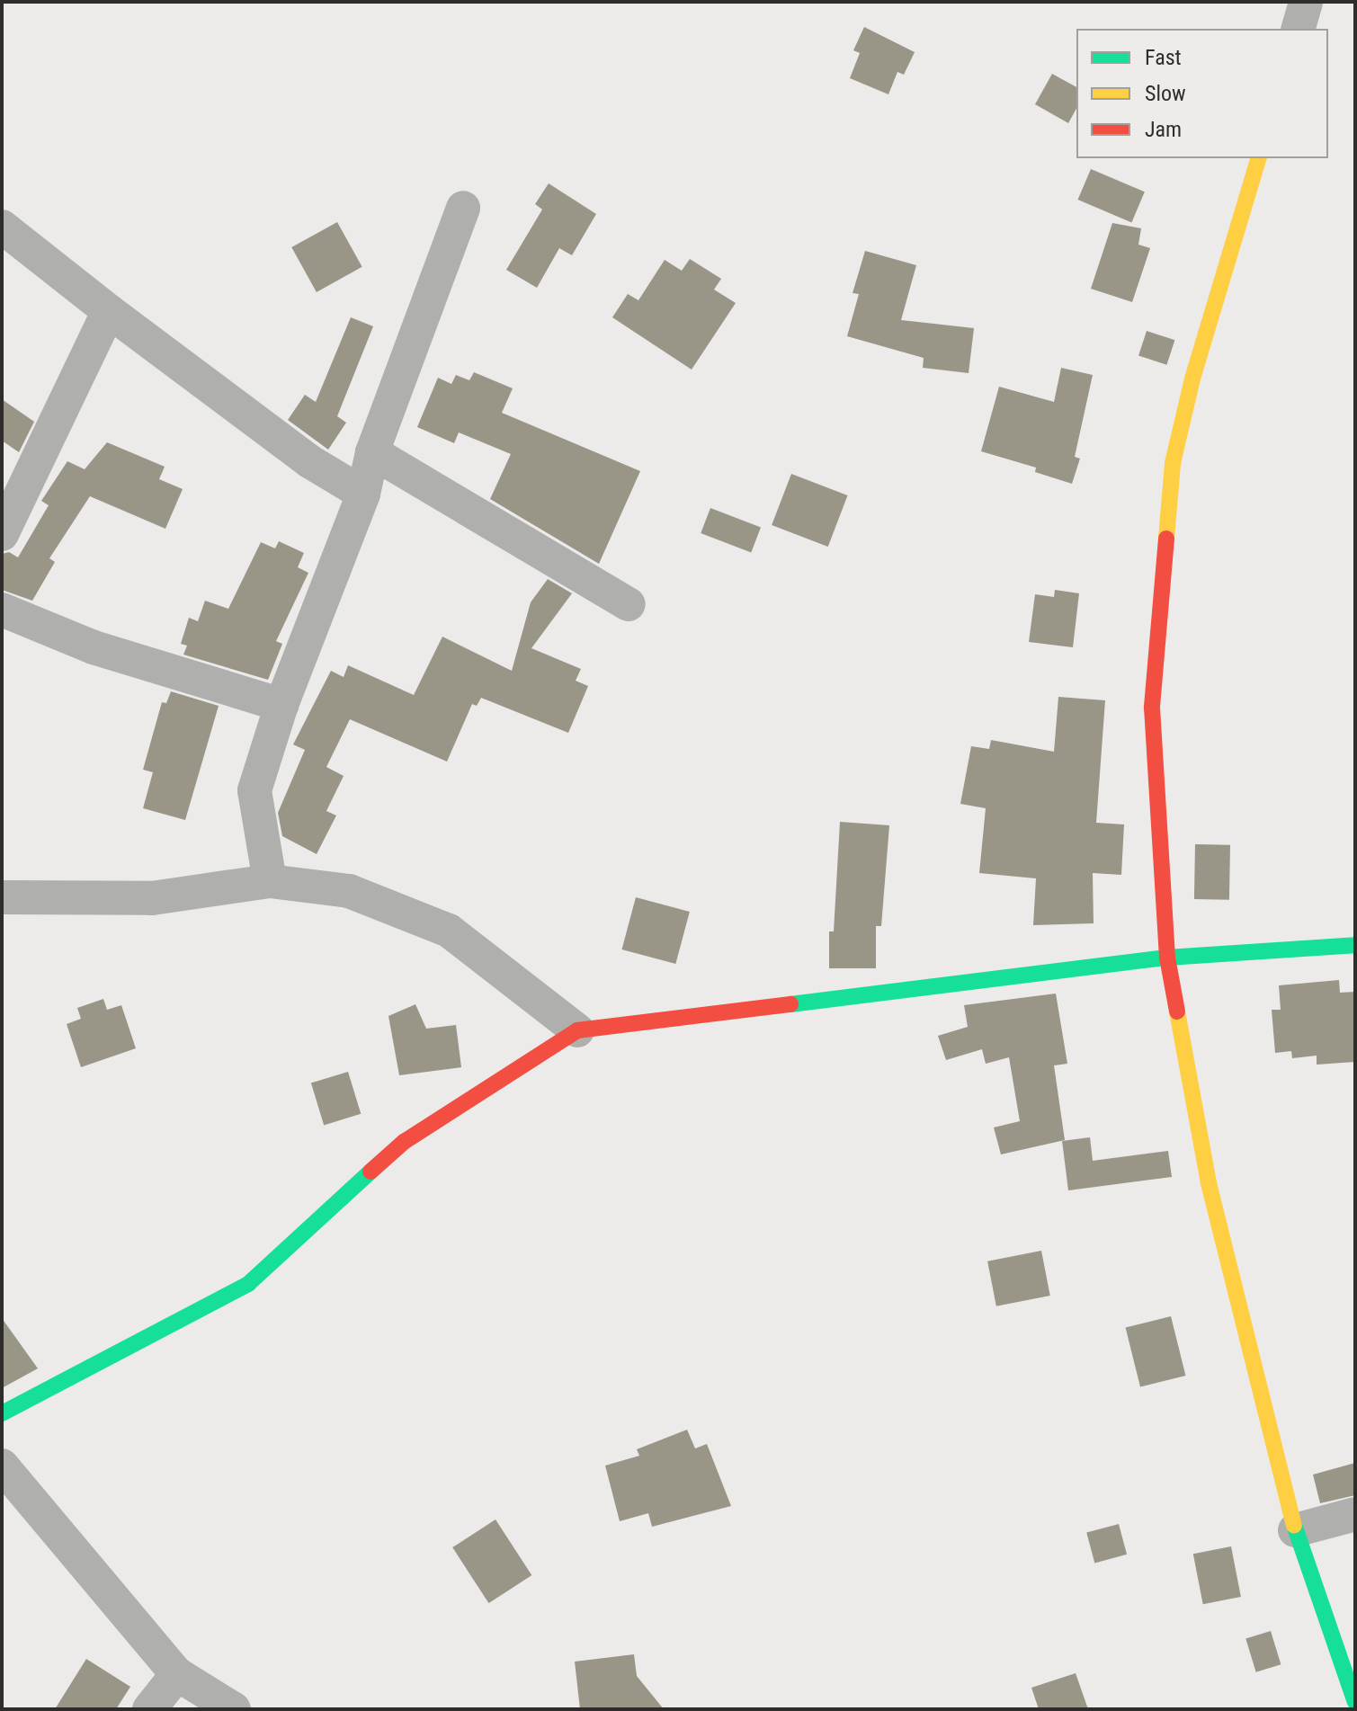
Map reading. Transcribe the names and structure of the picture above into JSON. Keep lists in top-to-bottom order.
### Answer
{
  "legend": ["Fast", "Slow", "Jam"]
}
